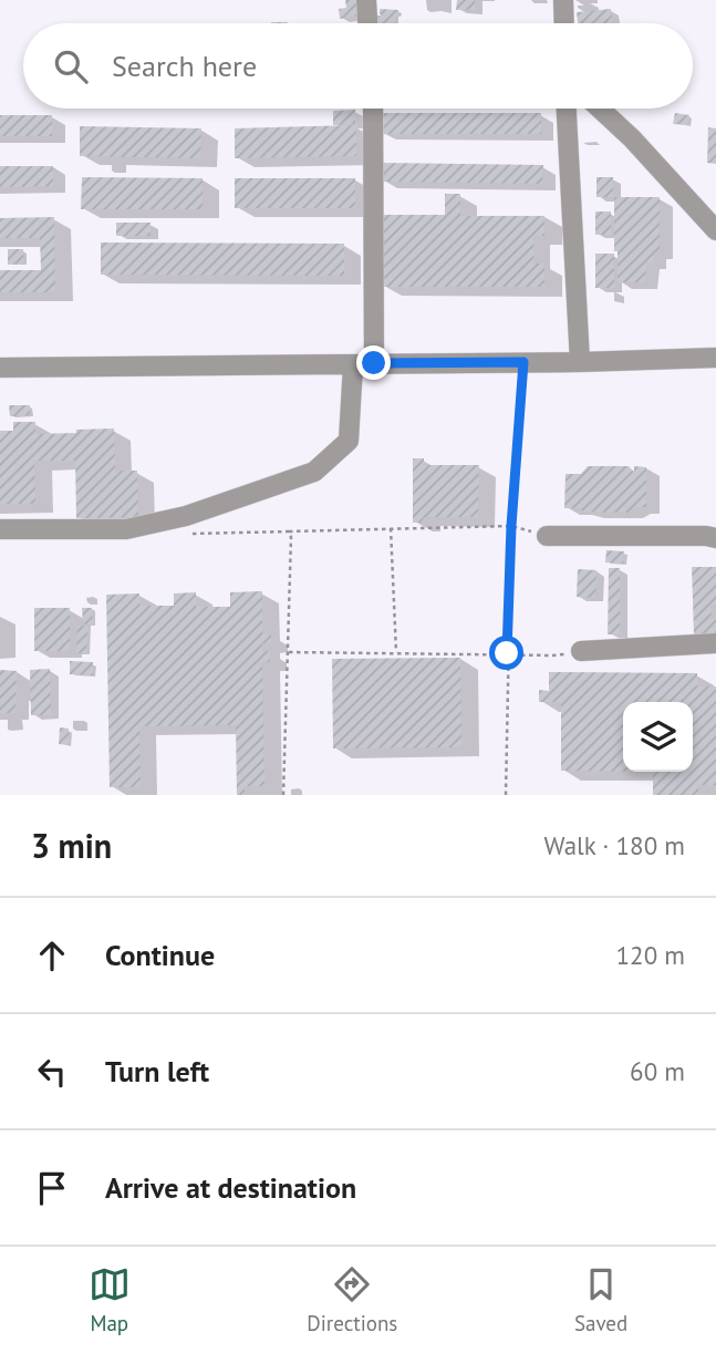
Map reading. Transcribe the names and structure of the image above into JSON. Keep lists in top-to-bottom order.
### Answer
{
  "page": {
    "search": "Search here",
    "heading": ["3 min", "Walk · 180 m"],
    "list": [
      ["Continue", "120 m"],
      ["Turn left", "60 m"],
      "Arrive at destination"
    ],
    "nav": ["Map", "Directions", "Saved"]
  }
}
